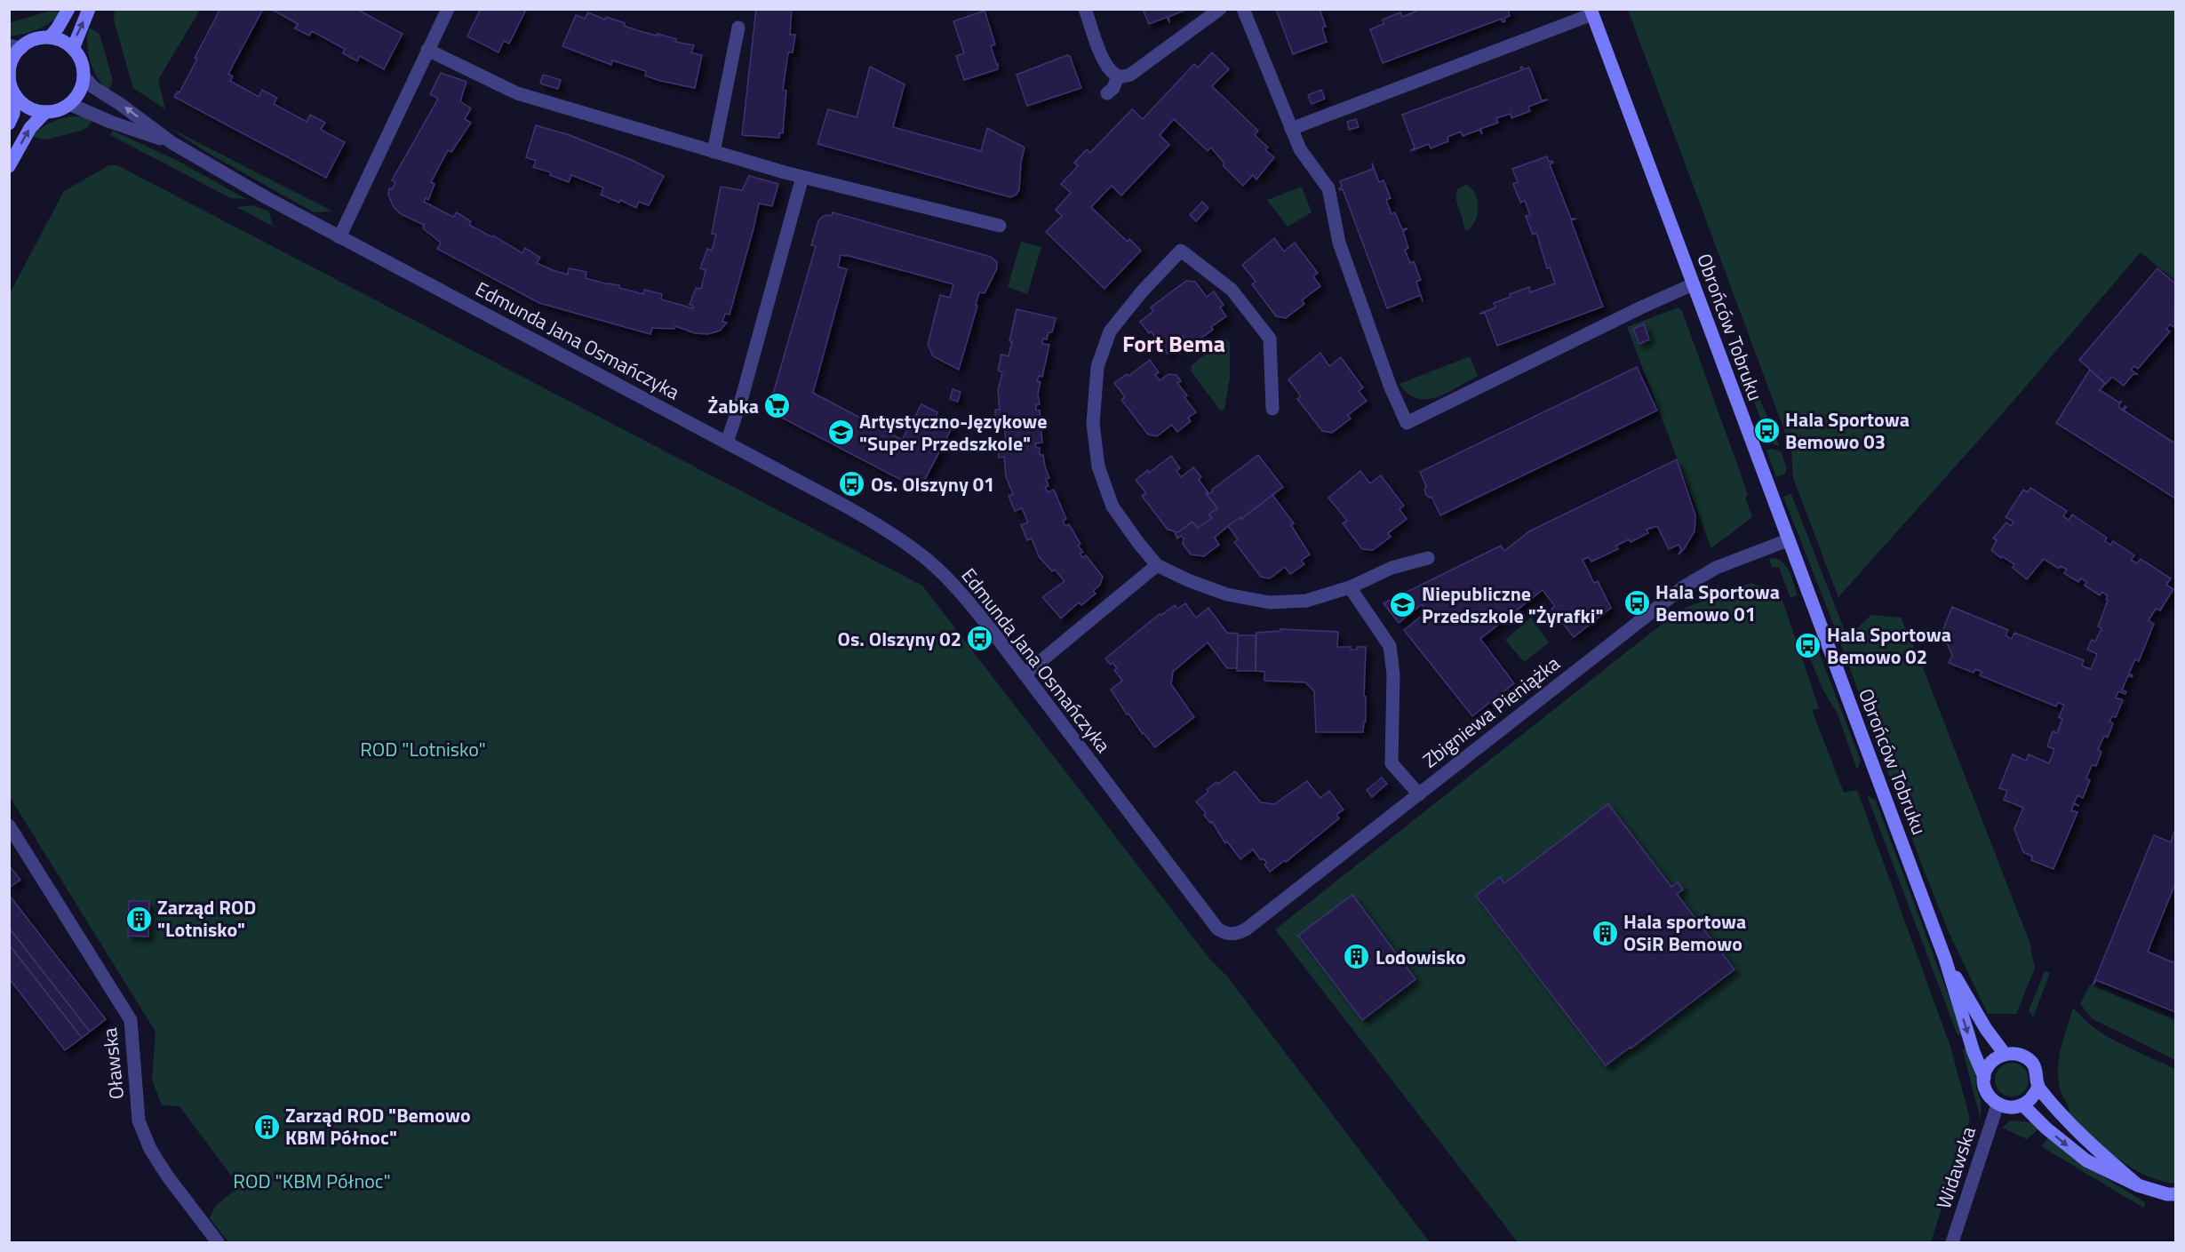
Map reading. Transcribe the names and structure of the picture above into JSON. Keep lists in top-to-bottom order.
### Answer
{
  "streets": {
    "street": [
      "Obrońców Tobruku",
      "Edmunda Jana Osmańczyka",
      "Zbigniewa Pieniążka",
      "Oławska",
      "Widawska"
    ]
  },
  "crossings": [
    ["Obrońców Tobruku", "Zbigniewa Pieniążka"],
    ["Obrońców Tobruku", "Widawska"],
    ["Edmunda Jana Osmańczyka", "Zbigniewa Pieniążka"]
  ],
  "districts": ["Fort Bema"],
  "parks": ["ROD \"Lotnisko\"", "ROD \"KBM Północ\""],
  "places": {
    "supermarket": ["Żabka"],
    "bus stop": [
      "Hala Sportowa Bemowo 03",
      "Os. Olszyny 01",
      "Hala Sportowa Bemowo 01",
      "Os. Olszyny 02",
      "Hala Sportowa Bemowo 02"
    ],
    "school or university": ["Artystyczno-Językowe \"Super Przedszkole\"", "Niepubliczne Przedszkole \"Żyrafki\""],
    "building": [
      "Zarząd ROD \"Lotnisko\"",
      "Hala sportowa OSiR Bemowo",
      "Lodowisko",
      "Zarząd ROD \"Bemowo KBM Północ\""
    ]
  }
}
